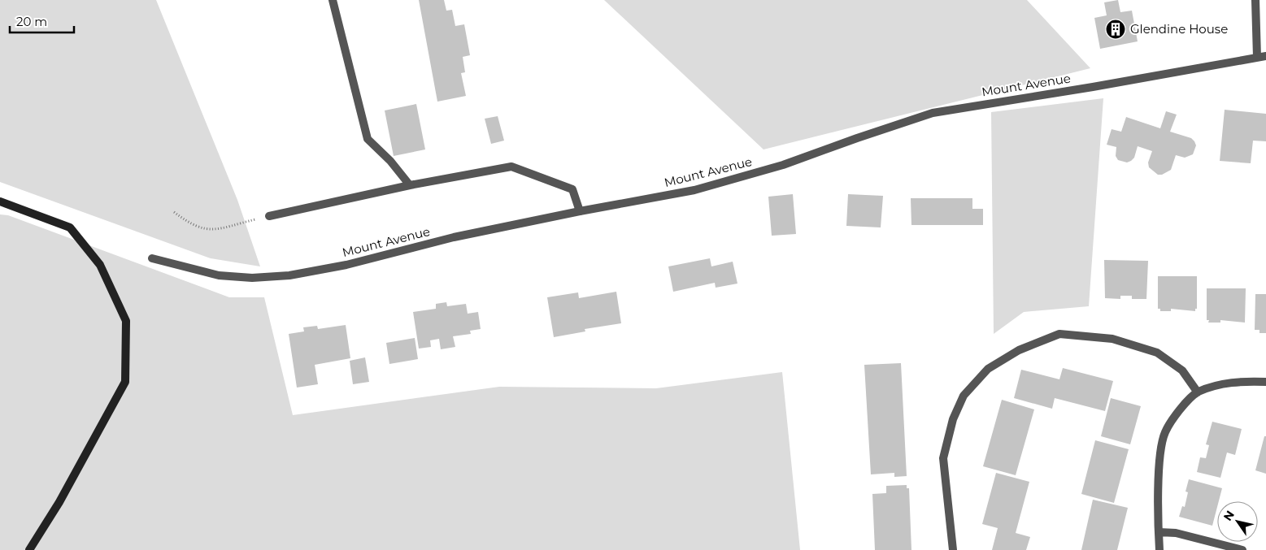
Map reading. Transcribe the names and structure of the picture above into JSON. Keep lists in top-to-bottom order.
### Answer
{
  "streets": {
    "street": ["Mount Avenue"]
  },
  "places": {
    "building": ["Glendine House"]
  },
  "scale_bar": "20 m",
  "north": "top left"
}
